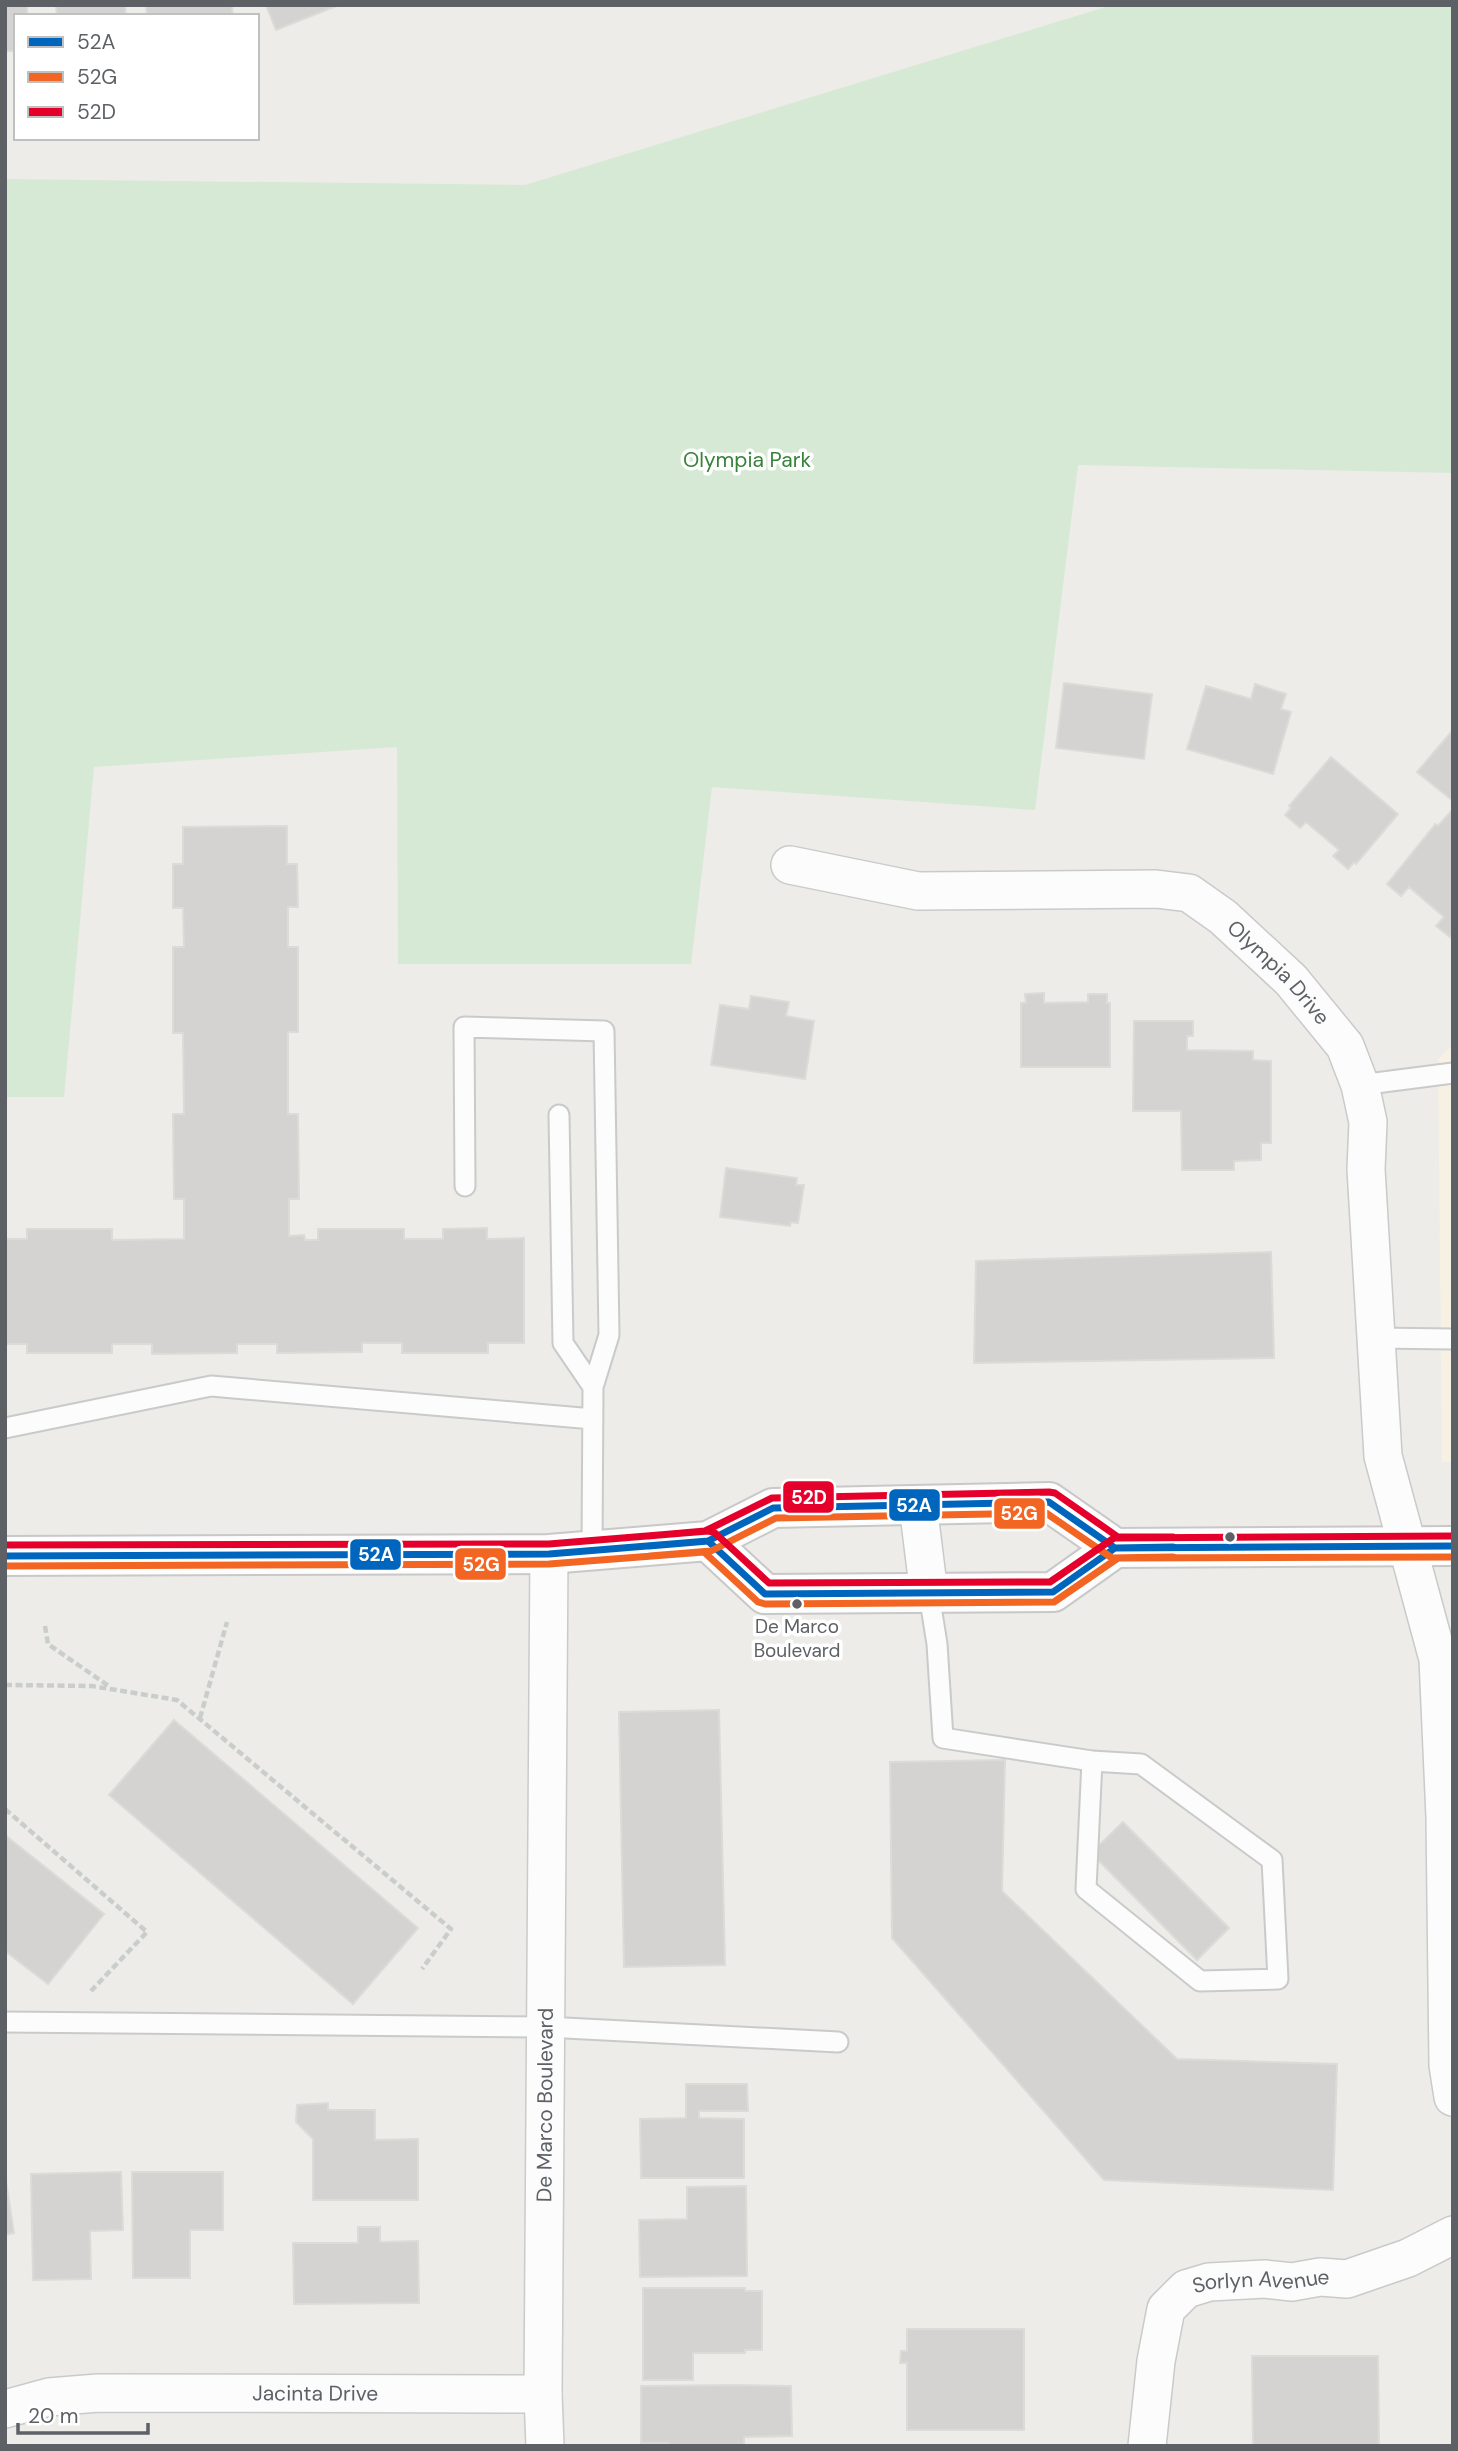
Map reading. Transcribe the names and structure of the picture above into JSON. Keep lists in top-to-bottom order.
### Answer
{
  "streets": {
    "street": [
      "Olympia Drive",
      "De Marco Boulevard",
      "Sorlyn Avenue",
      "Jacinta Drive"
    ]
  },
  "crossings": [
    ["De Marco Boulevard", "Jacinta Drive"]
  ],
  "parks": ["Olympia Park"],
  "places": ["De Marco Boulevard"],
  "lines": ["transit line 52D", "transit line 52A", "transit line 52G"],
  "legend": ["52A", "52G", "52D"],
  "scale_bar": "20 m"
}
